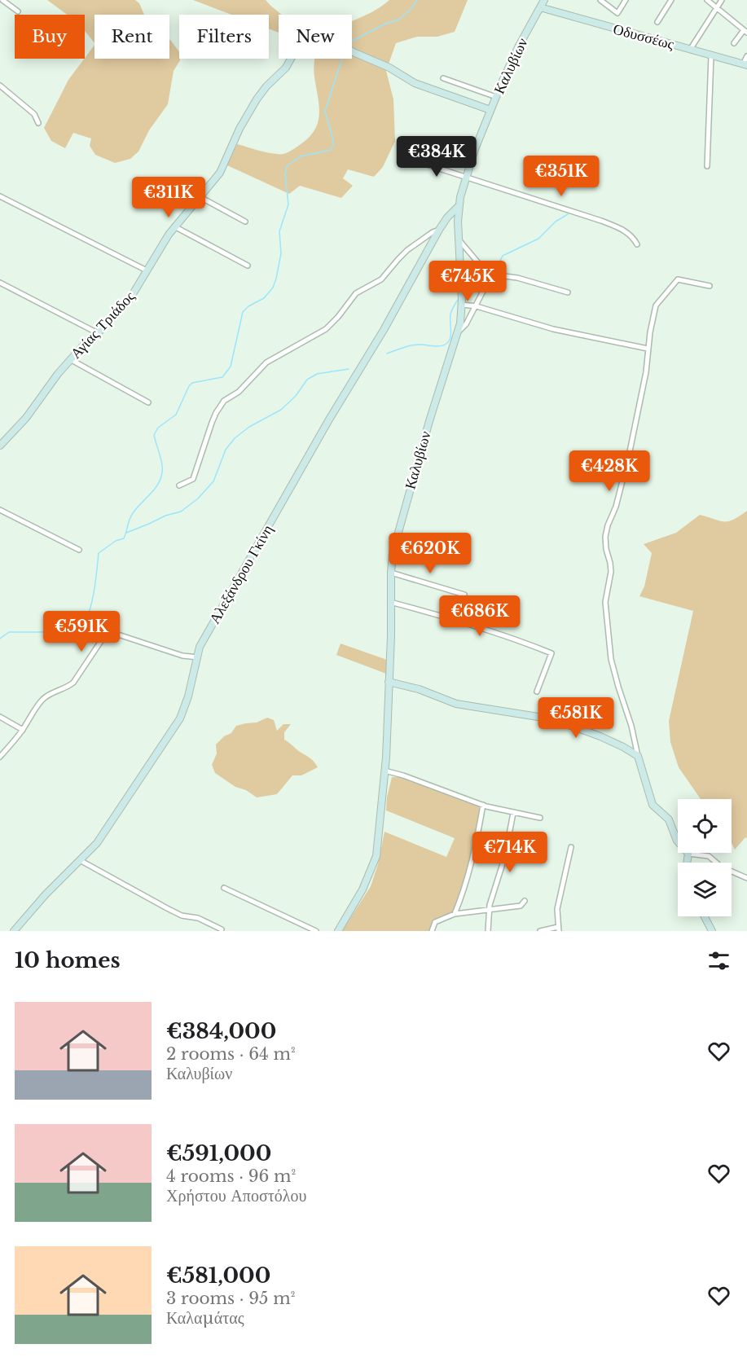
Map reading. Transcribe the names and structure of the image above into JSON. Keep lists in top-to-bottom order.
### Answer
{
  "streets": {
    "street": [
      "Οδυσσέως",
      "Καλυβίων",
      "Αγίας Τριάδος",
      "Αλεξάνδρου Γκίνη"
    ]
  },
  "crossings": [
    ["Οδυσσέως", "Καλυβίων"],
    ["Καλυβίων", "Αγίας Τριάδος"],
    ["Καλυβίων", "Αλεξάνδρου Γκίνη"]
  ],
  "page": {
    "chip": [
      "Buy",
      "Rent",
      "Filters",
      "New"
    ],
    "price": [
      "€384K",
      "€351K",
      "€311K",
      "€745K",
      "€428K",
      "€620K",
      "€686K",
      "€591K",
      "€581K",
      "€714K"
    ],
    "heading": "10 homes",
    "list": [
      {
        "name": "€384,000",
        "note": "2 rooms · 64 m² · Καλυβίων"
      },
      {
        "name": "€591,000",
        "note": "4 rooms · 96 m² · Χρήστου Αποστόλου"
      },
      {
        "name": "€581,000",
        "note": "3 rooms · 95 m² · Καλαμάτας"
      }
    ]
  }
}
